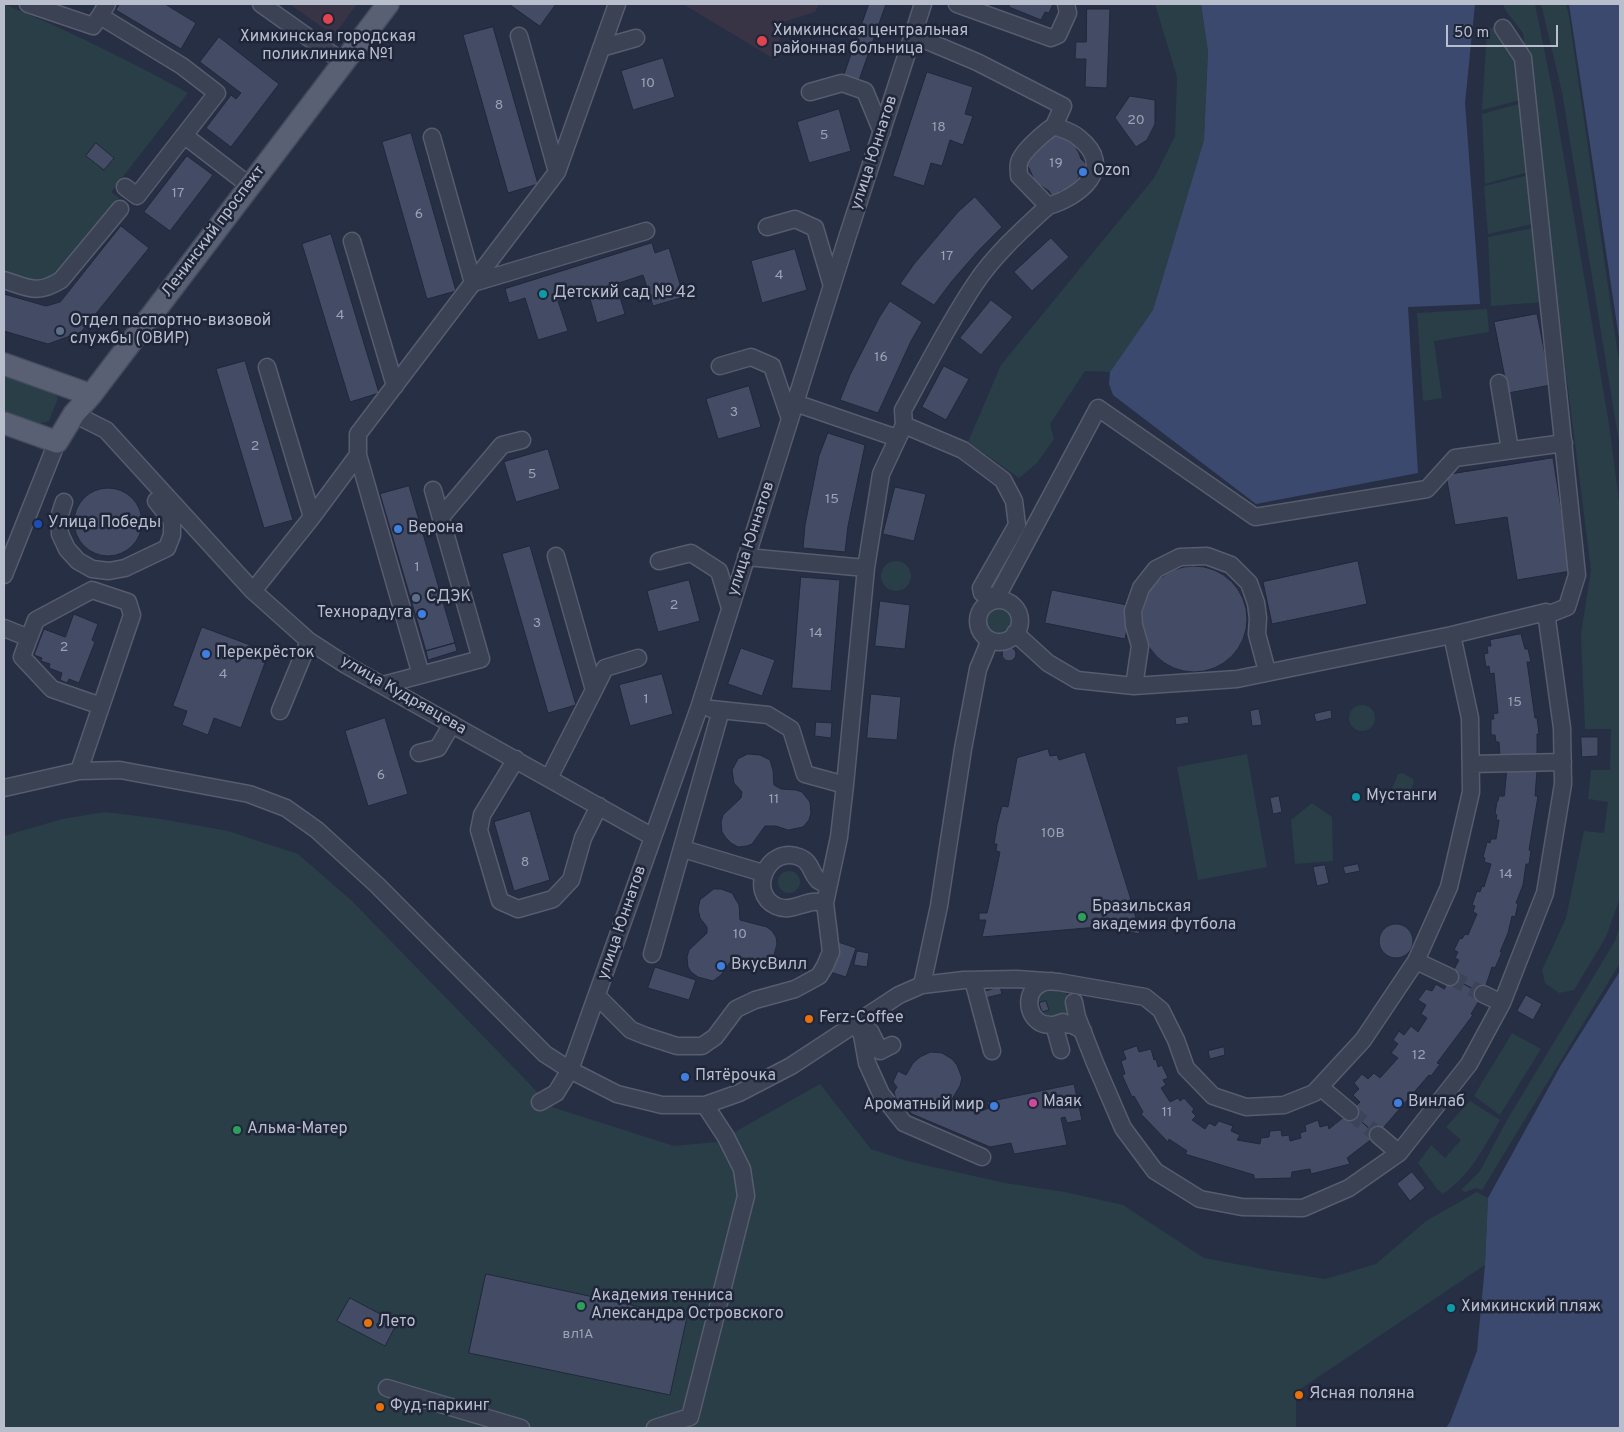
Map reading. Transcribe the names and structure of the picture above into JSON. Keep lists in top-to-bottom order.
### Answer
{
  "streets": {
    "main road": ["Ленинский проспект"],
    "street": ["улица Юннатов", "улица Кудрявцева"]
  },
  "crossings": [
    ["улица Юннатов", "улица Кудрявцева"],
    ["Ленинский проспект", "улица Кудрявцева"]
  ],
  "places": [
    "Химкинская городская поликлиника №1",
    "Химкинская центральная районная больница",
    "Ozon",
    "Детский сад № 42",
    "Отдел паспортно-визовой службы (ОВИР)",
    "Улица Победы",
    "Верона",
    "СДЭК",
    "Технорадуга",
    "Перекрёсток",
    "Мустанги",
    "Бразильская академия футбола",
    "ВкусВилл",
    "Ferz-Coffee",
    "Пятёрочка",
    "Маяк",
    "Винлаб",
    "Ароматный мир",
    "Альма-Матер",
    "Академия тенниса Александра Островского",
    "Химкинский пляж",
    "Лето",
    "Ясная поляна",
    "Фуд-паркинг"
  ],
  "house_numbers": [
    "10",
    "8",
    "20",
    "18",
    "5",
    "19",
    "17",
    "6",
    "17",
    "4",
    "4",
    "16",
    "3",
    "2",
    "5",
    "15",
    "1",
    "2",
    "3",
    "14",
    "2",
    "4",
    "1",
    "15",
    "6",
    "11",
    "10В",
    "8",
    "14",
    "10",
    "12",
    "11",
    "вл1А"
  ],
  "scale_bar": "50 m"
}
